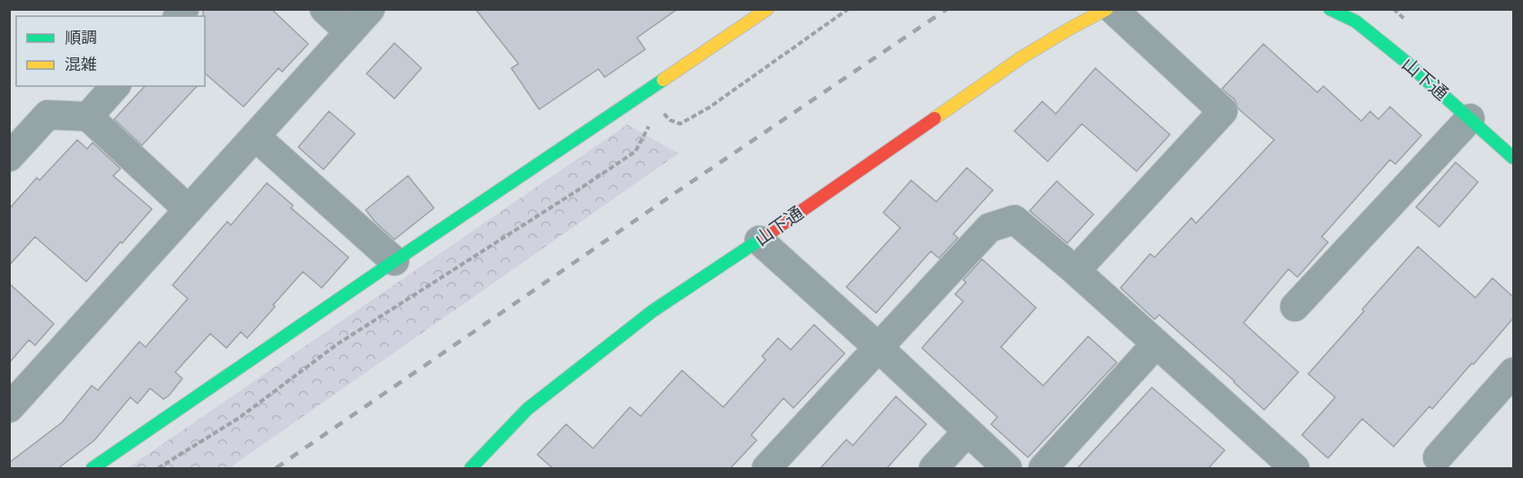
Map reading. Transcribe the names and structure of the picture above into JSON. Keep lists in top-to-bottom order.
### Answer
{
  "streets": {
    "street": ["山下通"]
  },
  "legend": ["順調", "混雑"]
}
